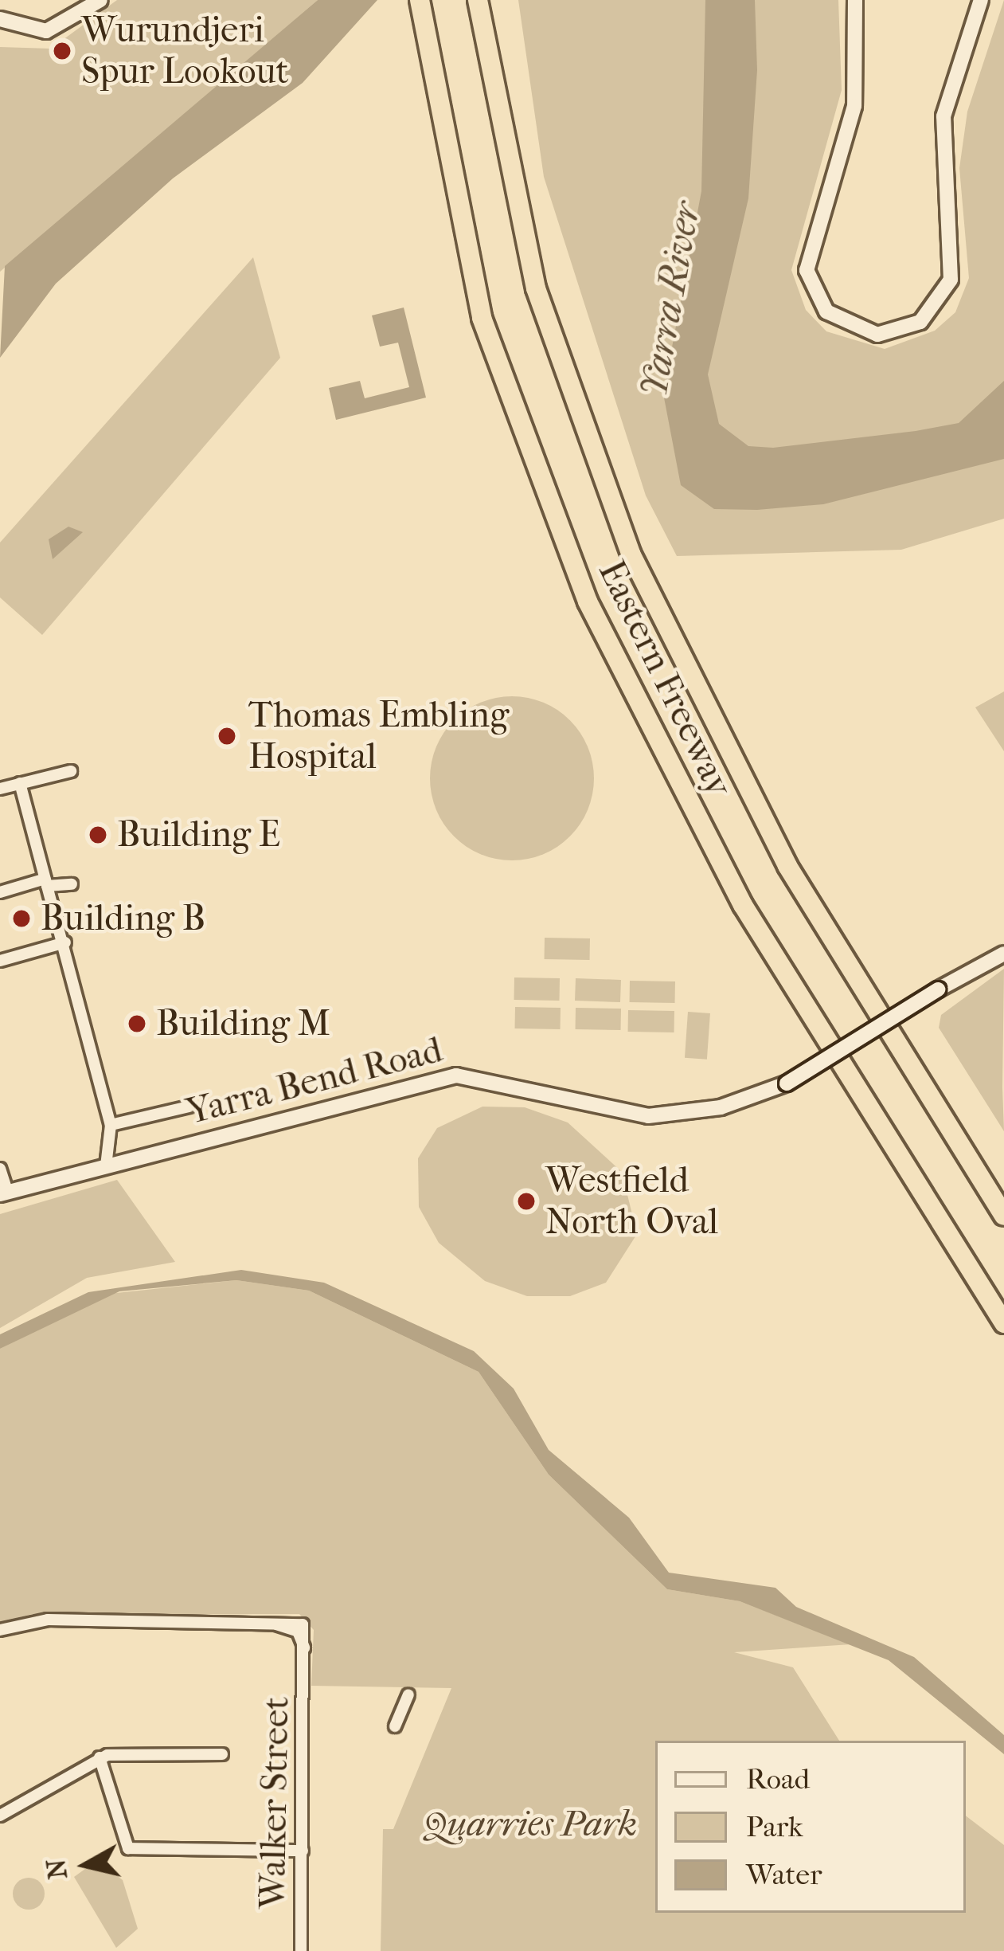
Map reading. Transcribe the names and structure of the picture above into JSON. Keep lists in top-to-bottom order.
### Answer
{
  "streets": {
    "highway": ["Eastern Freeway"],
    "street": ["Yarra Bend Road", "Walker Street"]
  },
  "water": ["Yarra River"],
  "parks": ["Quarries Park"],
  "places": [
    "Wurundjeri Spur Lookout",
    "Thomas Embling Hospital",
    "Building E",
    "Building B",
    "Building M",
    "Westfield North Oval"
  ],
  "legend": ["Road", "Park", "Water"],
  "north": "left"
}
